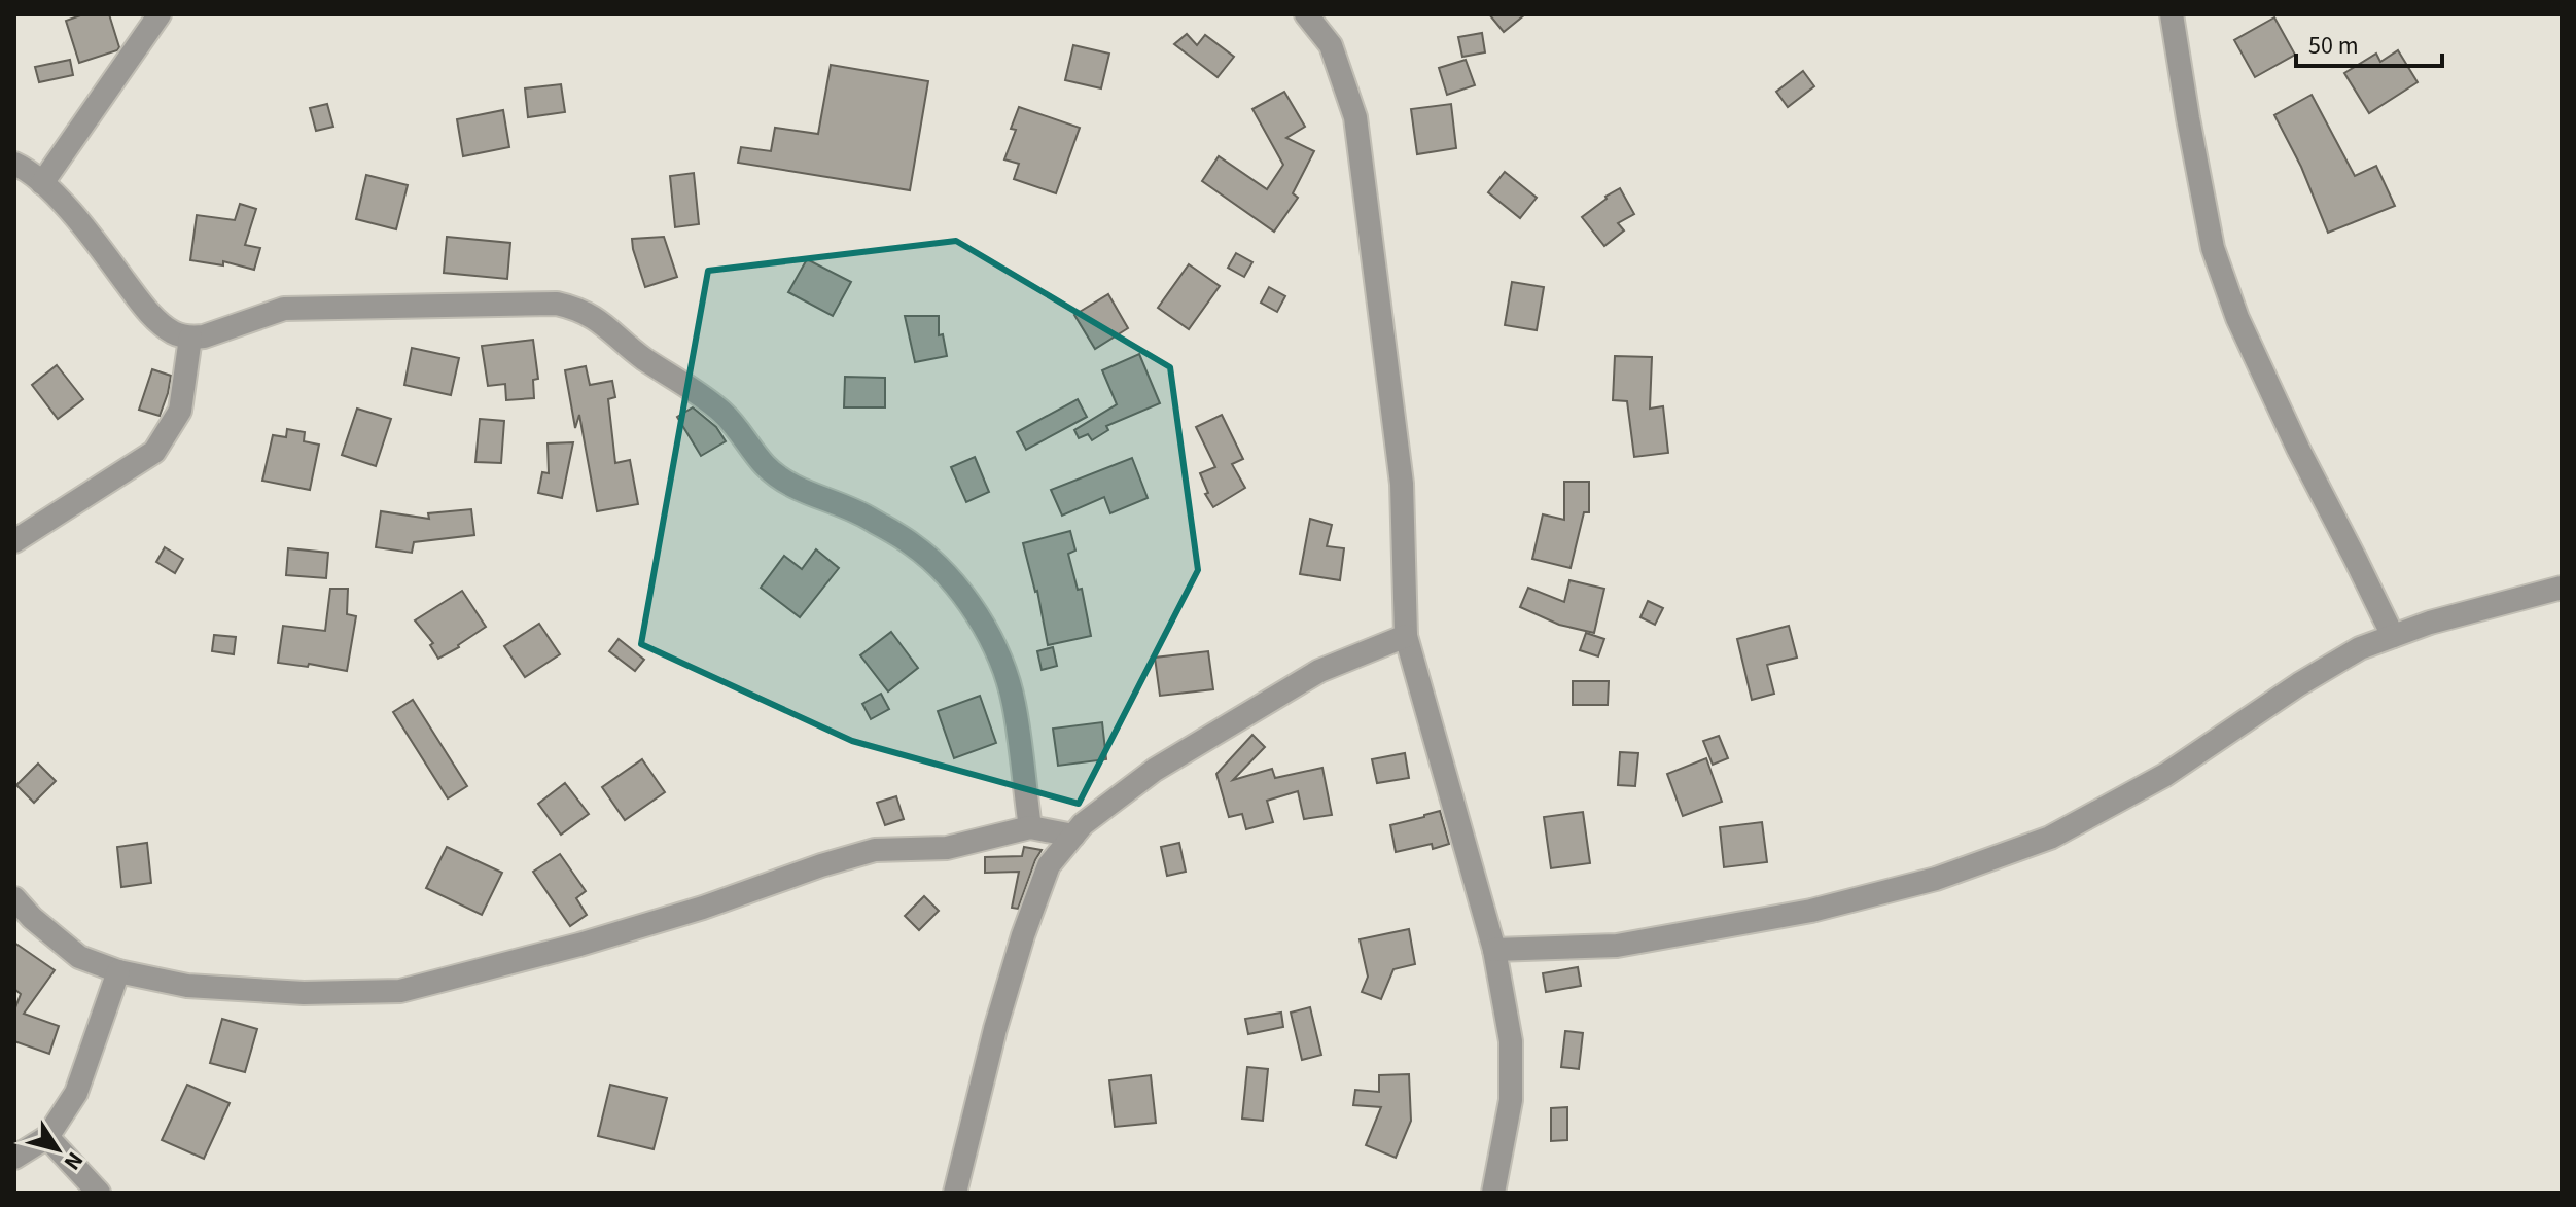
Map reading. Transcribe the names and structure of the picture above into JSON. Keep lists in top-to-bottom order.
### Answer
{
  "scale_bar": "50 m",
  "north": "bottom right"
}
